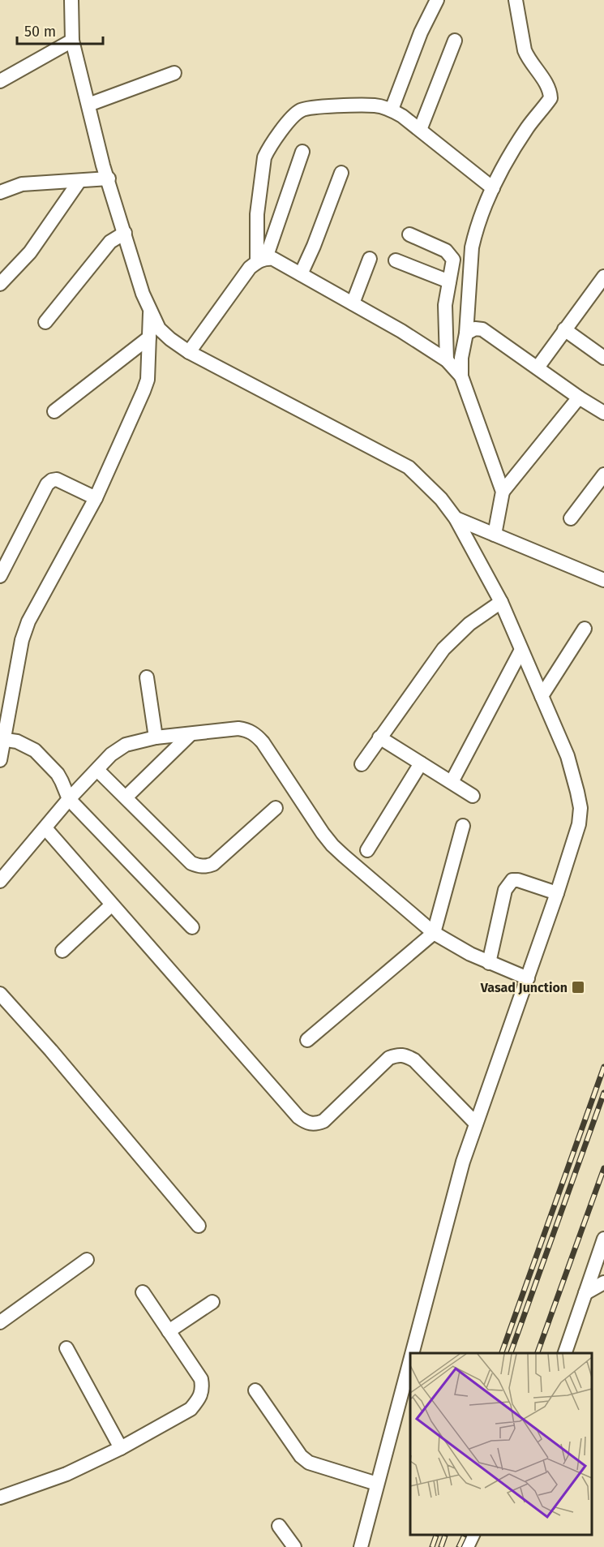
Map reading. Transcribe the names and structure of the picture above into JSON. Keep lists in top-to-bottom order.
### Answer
{
  "places": {
    "transit": ["Vasad Junction"]
  },
  "scale_bar": "50 m"
}
